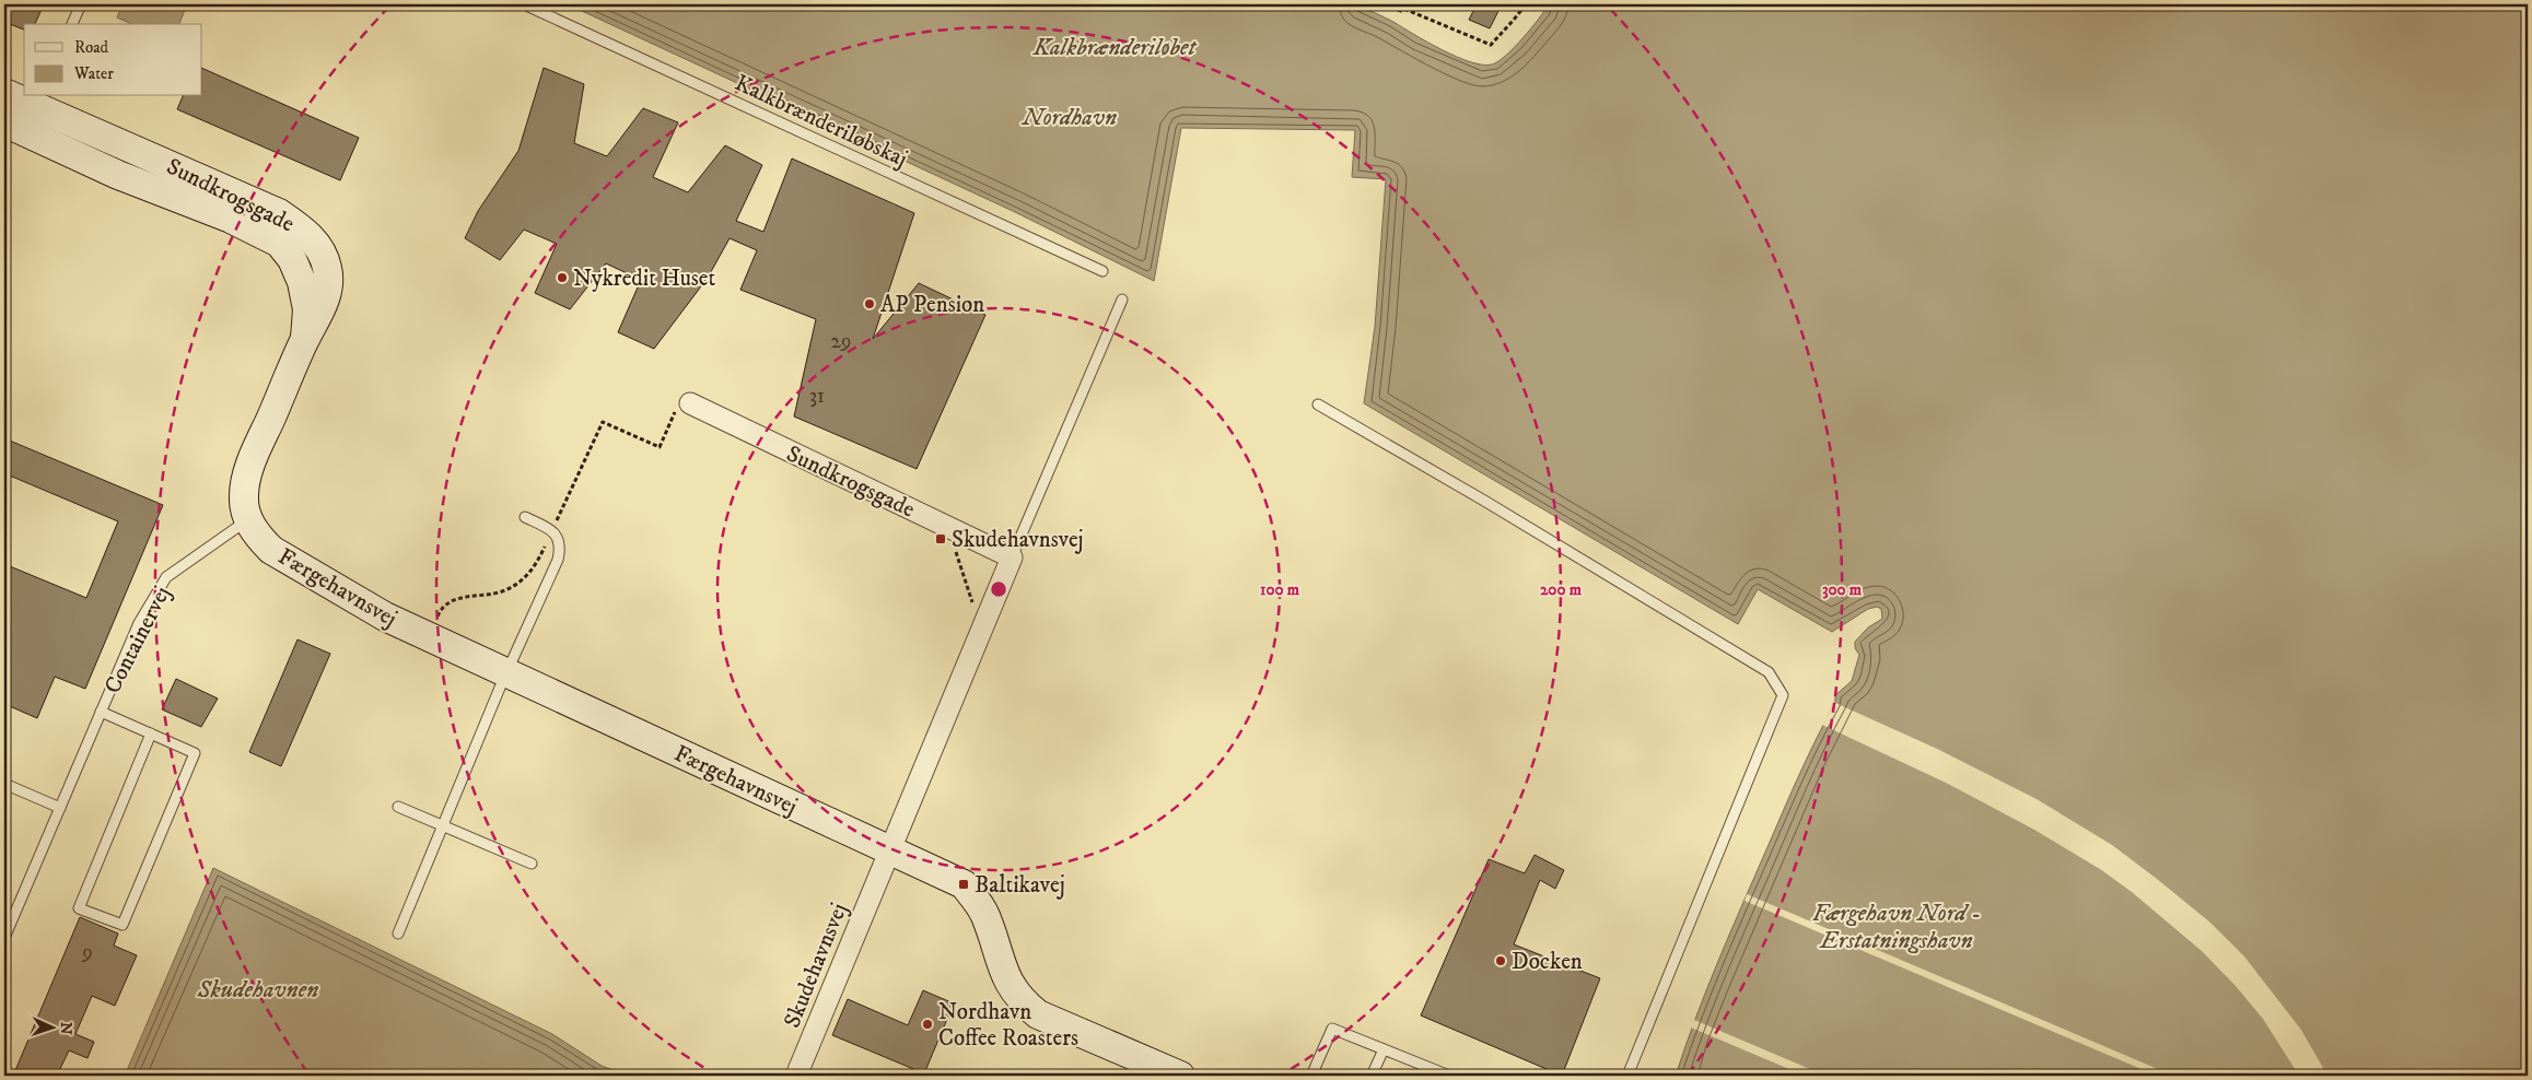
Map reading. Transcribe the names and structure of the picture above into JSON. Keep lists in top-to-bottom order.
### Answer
{
  "streets": {
    "street": ["Sundkrogsgade", "Færgehavnsvej", "Skudehavnsvej"],
    "lane": ["Kalkbrænderiløbskaj", "Containervej"]
  },
  "crossings": [
    ["Sundkrogsgade", "Skudehavnsvej"],
    ["Færgehavnsvej", "Containervej"],
    ["Færgehavnsvej", "Skudehavnsvej"]
  ],
  "water": [
    "Kalkbrænderiløbet",
    "Nordhavn",
    "Færgehavn Nord - Erstatningshavn",
    "Skudehavnen"
  ],
  "places": {
    "other": [
      "Nykredit Huset",
      "AP Pension",
      "Docken",
      "Nordhavn Coffee Roasters"
    ],
    "transit": ["Skudehavnsvej", "Baltikavej"]
  },
  "house_numbers": ["29", "31", "9"],
  "legend": ["Road", "Water"],
  "north": "right",
  "rings": ["100 m", "200 m", "300 m"]
}
